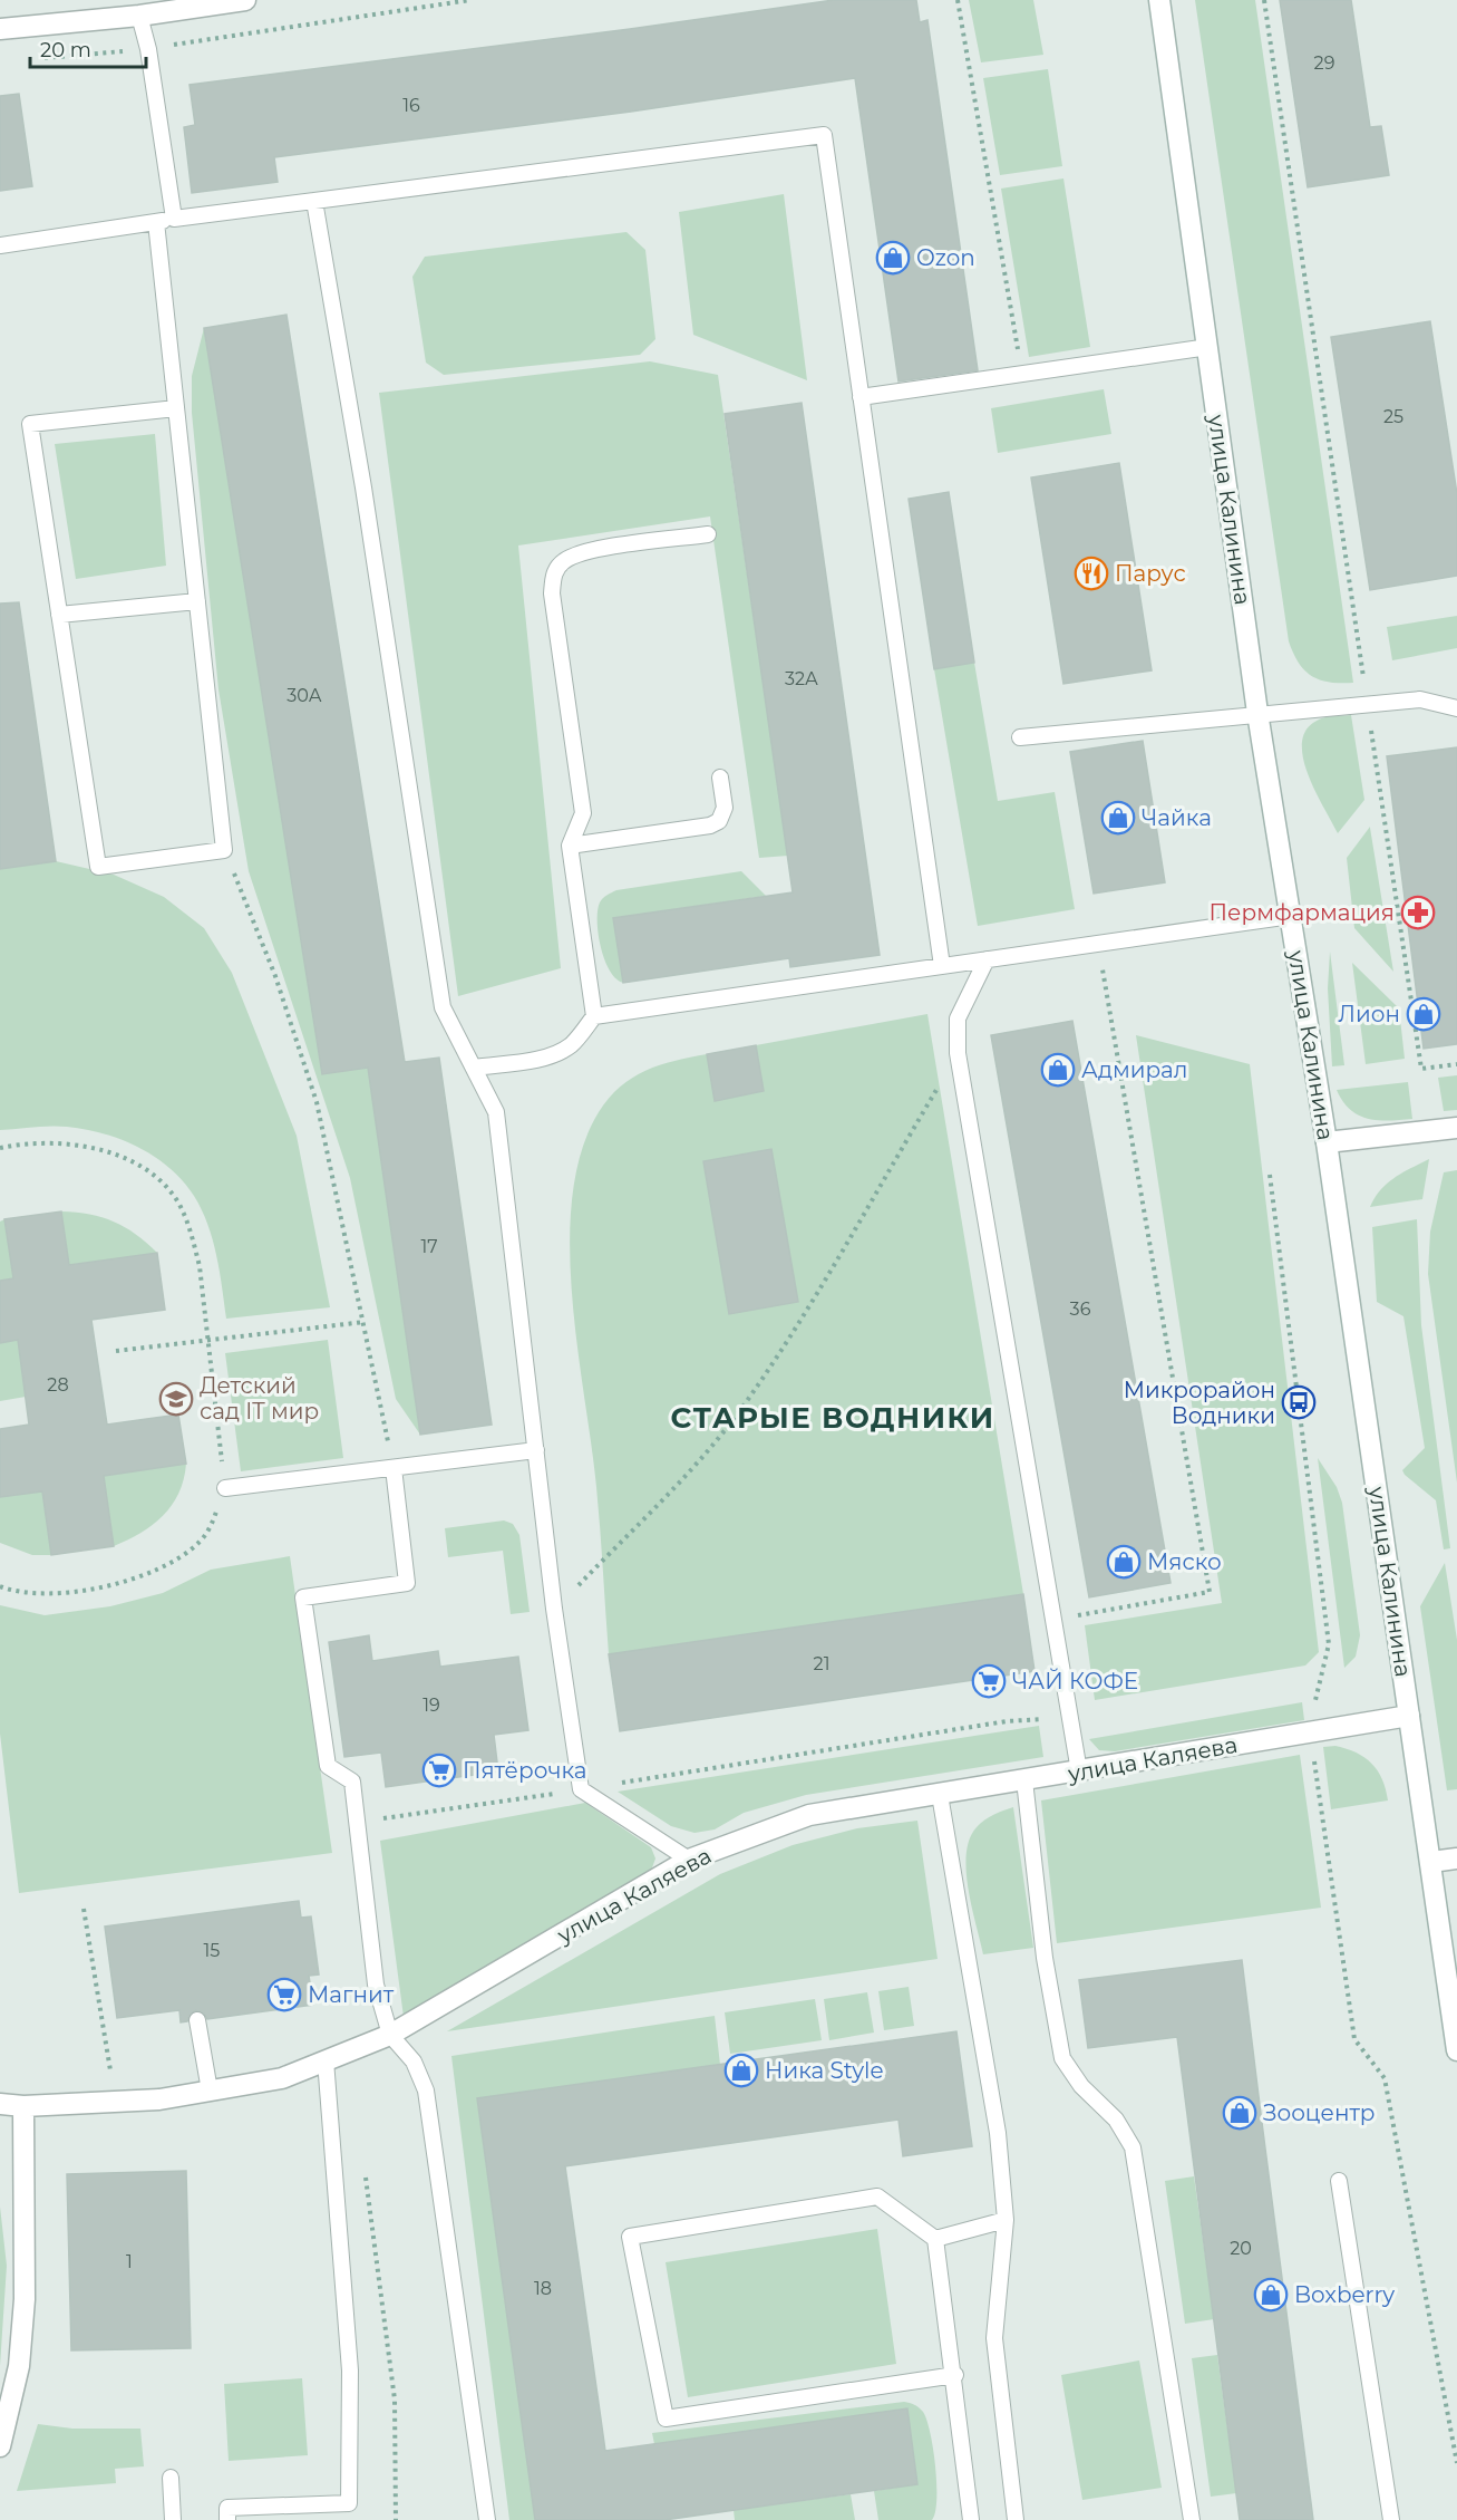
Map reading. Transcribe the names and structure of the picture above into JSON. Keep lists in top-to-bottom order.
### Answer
{
  "streets": {
    "street": ["улица Калинина", "улица Каляева"]
  },
  "crossings": [
    ["улица Калинина", "улица Каляева"]
  ],
  "districts": ["СТАРЫЕ ВОДНИКИ"],
  "places": {
    "shop": [
      "Ozon",
      "Чайка",
      "Лион",
      "Адмирал",
      "Мяско",
      "Ника Style",
      "Зооцентр",
      "Boxberry"
    ],
    "restaurant": ["Парус"],
    "pharmacy": ["Пермфармация"],
    "school or university": ["Детский сад IT мир"],
    "bus stop": ["Микрорайон Водники"],
    "supermarket": ["ЧАЙ КОФЕ", "Пятёрочка", "Магнит"]
  },
  "house_numbers": [
    "29",
    "16",
    "25",
    "32А",
    "30А",
    "17",
    "36",
    "28",
    "21",
    "19",
    "15",
    "20",
    "1",
    "18"
  ],
  "scale_bar": "20 m"
}
